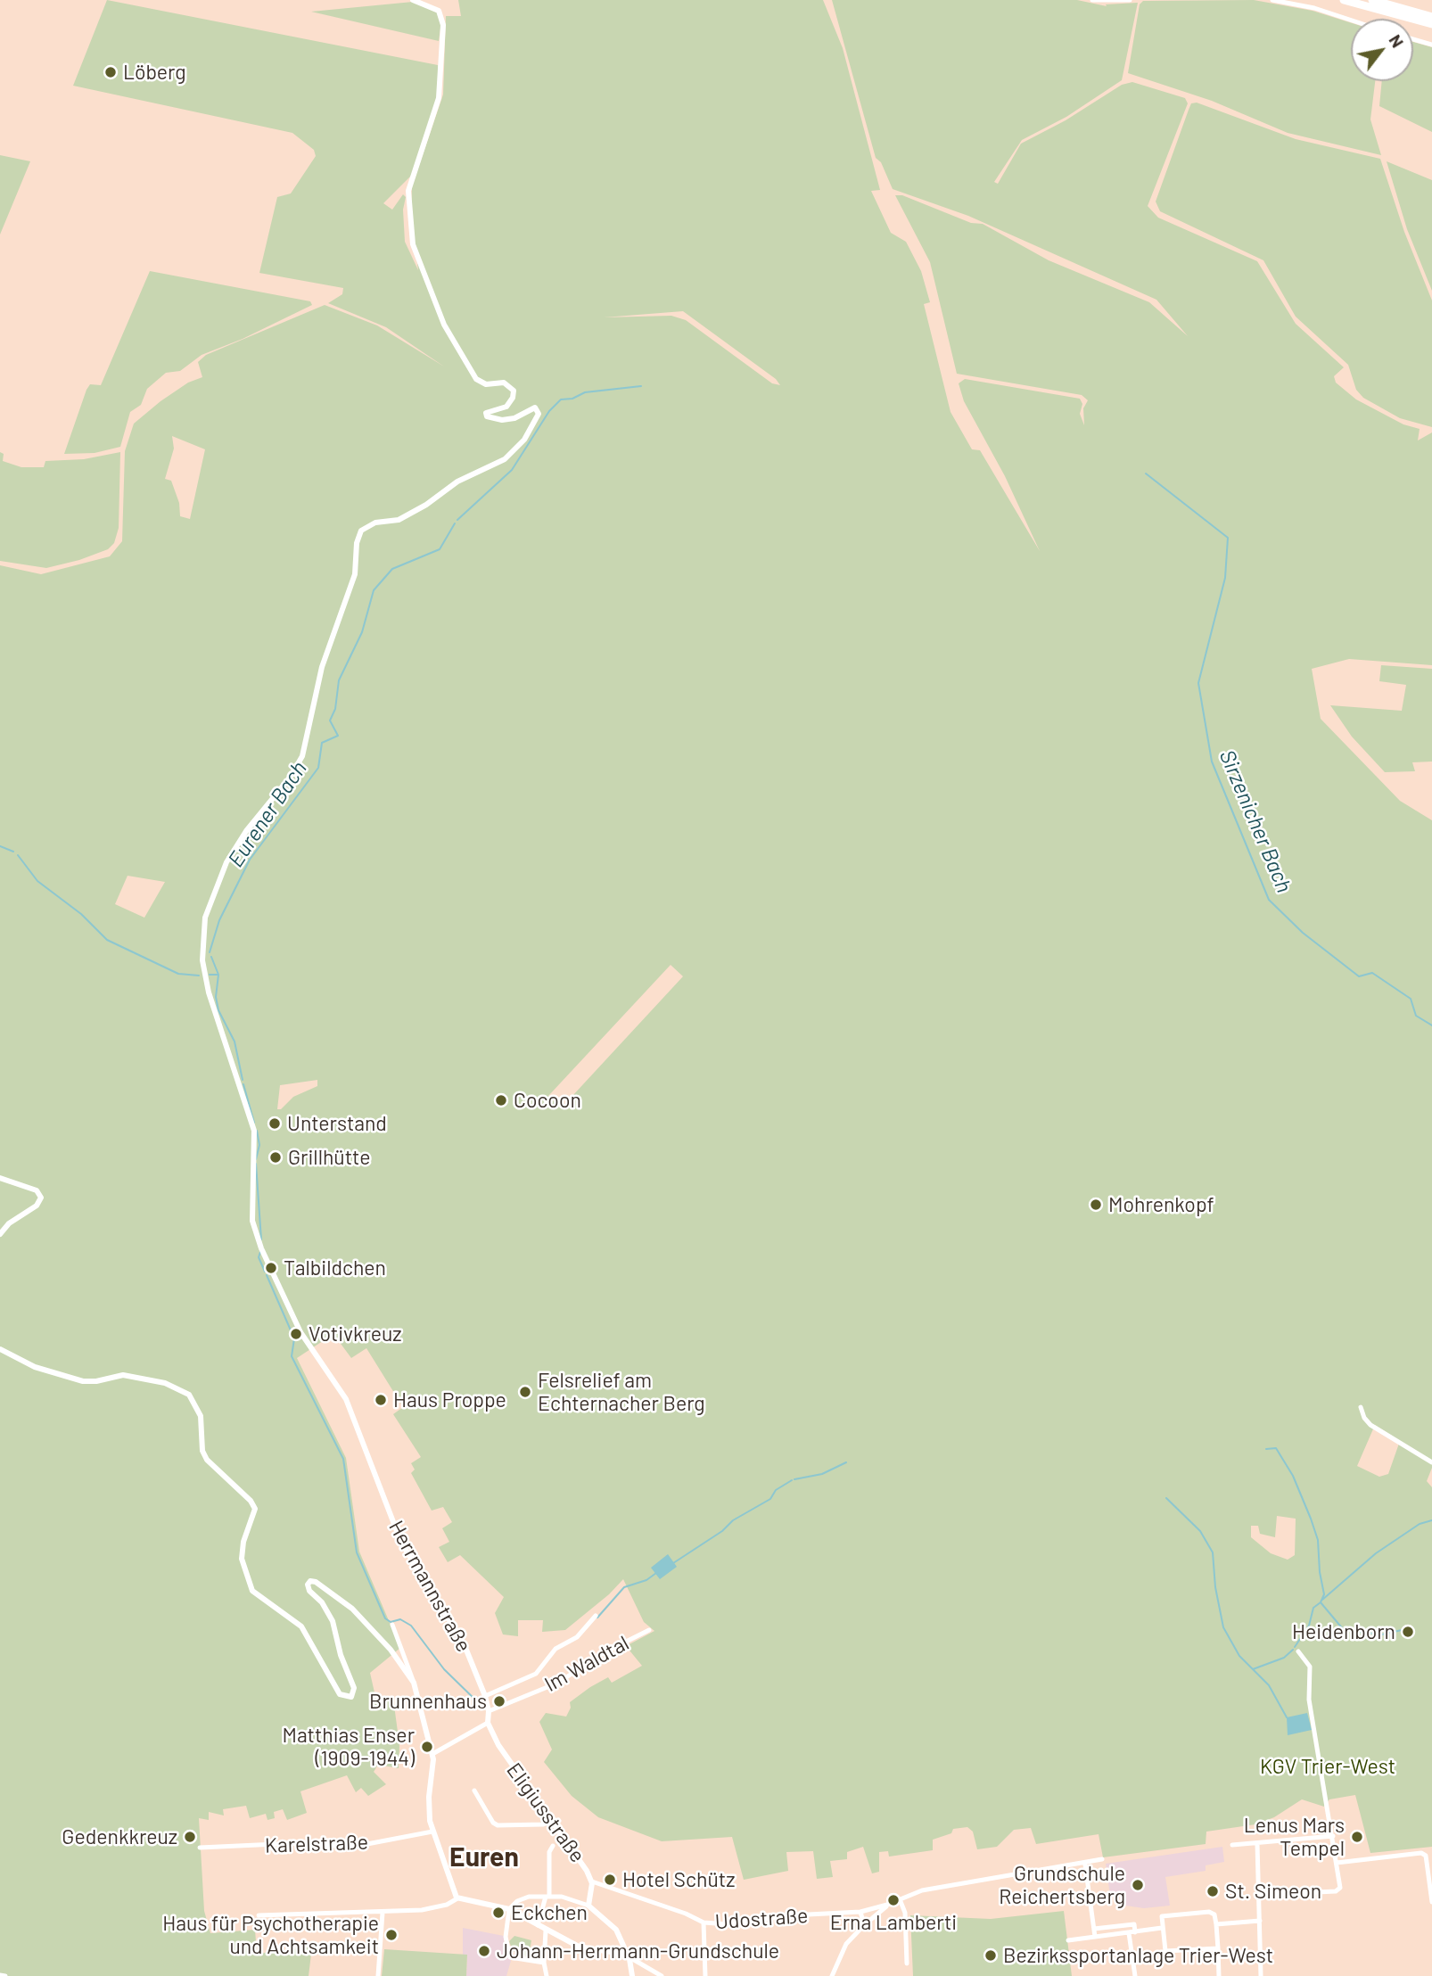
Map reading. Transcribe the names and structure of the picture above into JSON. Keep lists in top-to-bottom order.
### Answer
{
  "streets": {
    "street": [
      "Herrmannstraße",
      "Im Waldtal",
      "Eligiusstraße",
      "Karelstraße",
      "Udostraße"
    ]
  },
  "crossings": [
    ["Herrmannstraße", "Im Waldtal"],
    ["Herrmannstraße", "Eligiusstraße"],
    ["Eligiusstraße", "Udostraße"]
  ],
  "districts": ["Euren"],
  "water": ["Eurener Bach", "Sirzenicher Bach"],
  "parks": ["KGV Trier-West"],
  "places": [
    "Löberg",
    "Cocoon",
    "Unterstand",
    "Grillhütte",
    "Mohrenkopf",
    "Talbildchen",
    "Votivkreuz",
    "Felsrelief am Echternacher Berg",
    "Haus Proppe",
    "Heidenborn",
    "Brunnenhaus",
    "Matthias Enser (1909-1944)",
    "Gedenkkreuz",
    "Lenus Mars Tempel",
    "Hotel Schütz",
    "Grundschule Reichertsberg",
    "St. Simeon",
    "Erna Lamberti",
    "Eckchen",
    "Haus für Psychotherapie und Achtsamkeit",
    "Johann-Herrmann-Grundschule",
    "Bezirkssportanlage Trier-West"
  ],
  "north": "top right"
}
